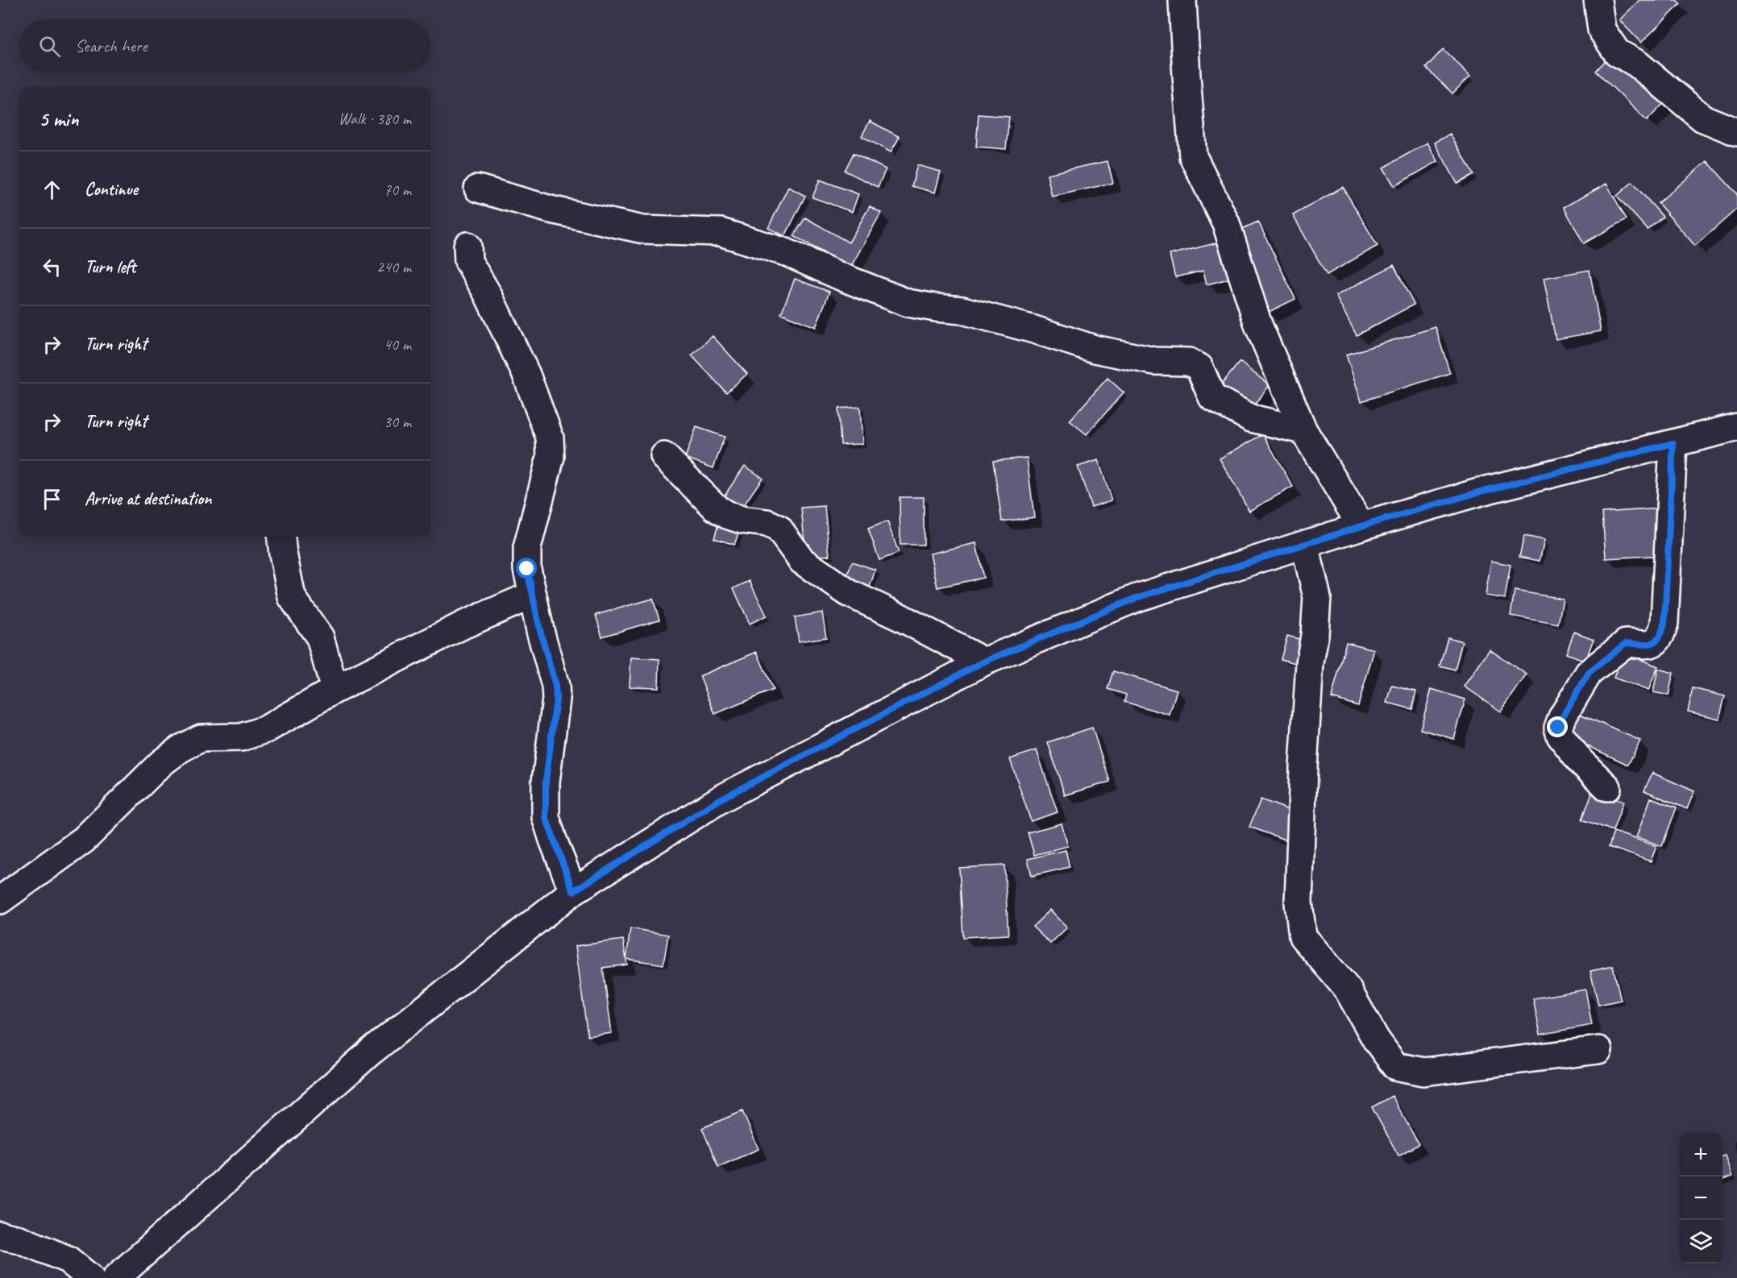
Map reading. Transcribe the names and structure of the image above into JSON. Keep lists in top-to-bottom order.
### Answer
{
  "page": {
    "search": "Search here",
    "heading": ["5 min", "Walk · 380 m"],
    "list": [
      ["Continue", "70 m"],
      ["Turn left", "240 m"],
      ["Turn right", "40 m"],
      ["Turn right", "30 m"],
      "Arrive at destination"
    ],
    "map_buttons": ["+", "−"]
  }
}
